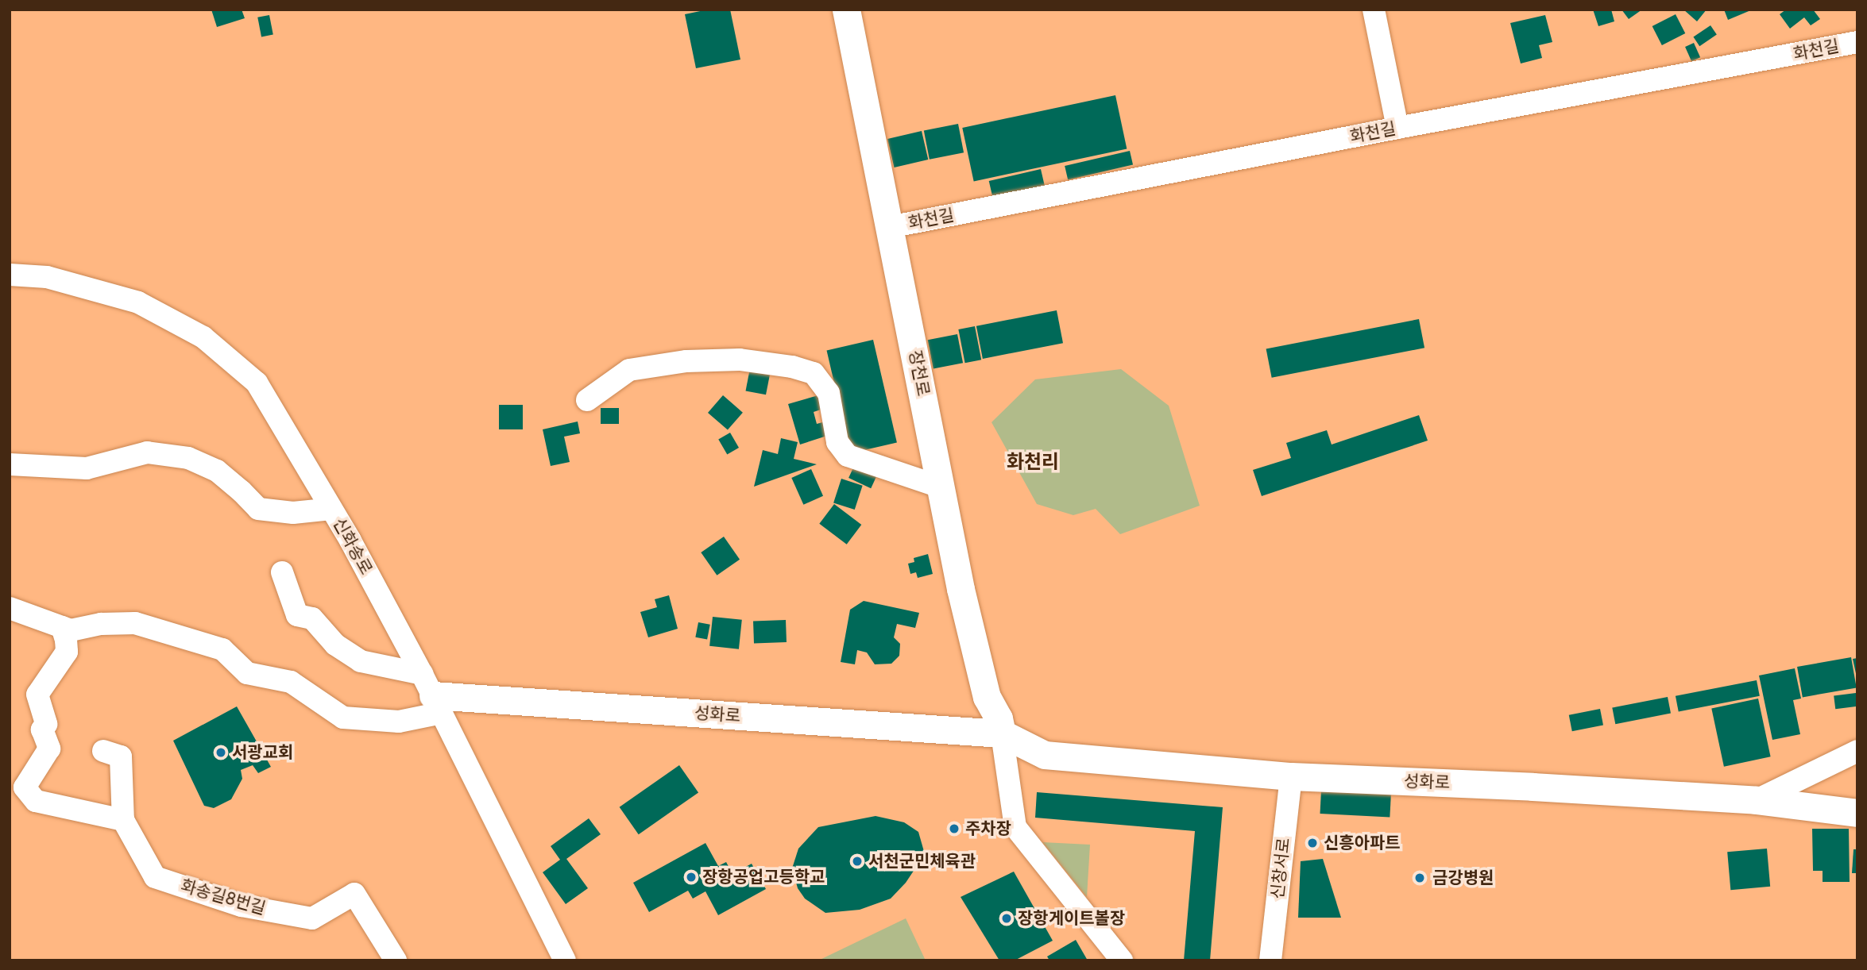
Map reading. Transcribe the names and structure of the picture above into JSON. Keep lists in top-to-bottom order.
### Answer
{
  "streets": {
    "main road": ["장천로", "성화로"],
    "street": [
      "화천길",
      "신화송로",
      "신창서로",
      "화송길8번길"
    ]
  },
  "crossings": [
    ["화천길", "장천로"],
    ["장천로", "성화로"],
    ["신화송로", "성화로"],
    ["성화로", "신창서로"]
  ],
  "districts": ["화천리"],
  "places": [
    "서광교회",
    "주차장",
    "신흥아파트",
    "서천군민체육관",
    "장항공업고등학교",
    "금강병원",
    "장항게이트볼장"
  ]
}
